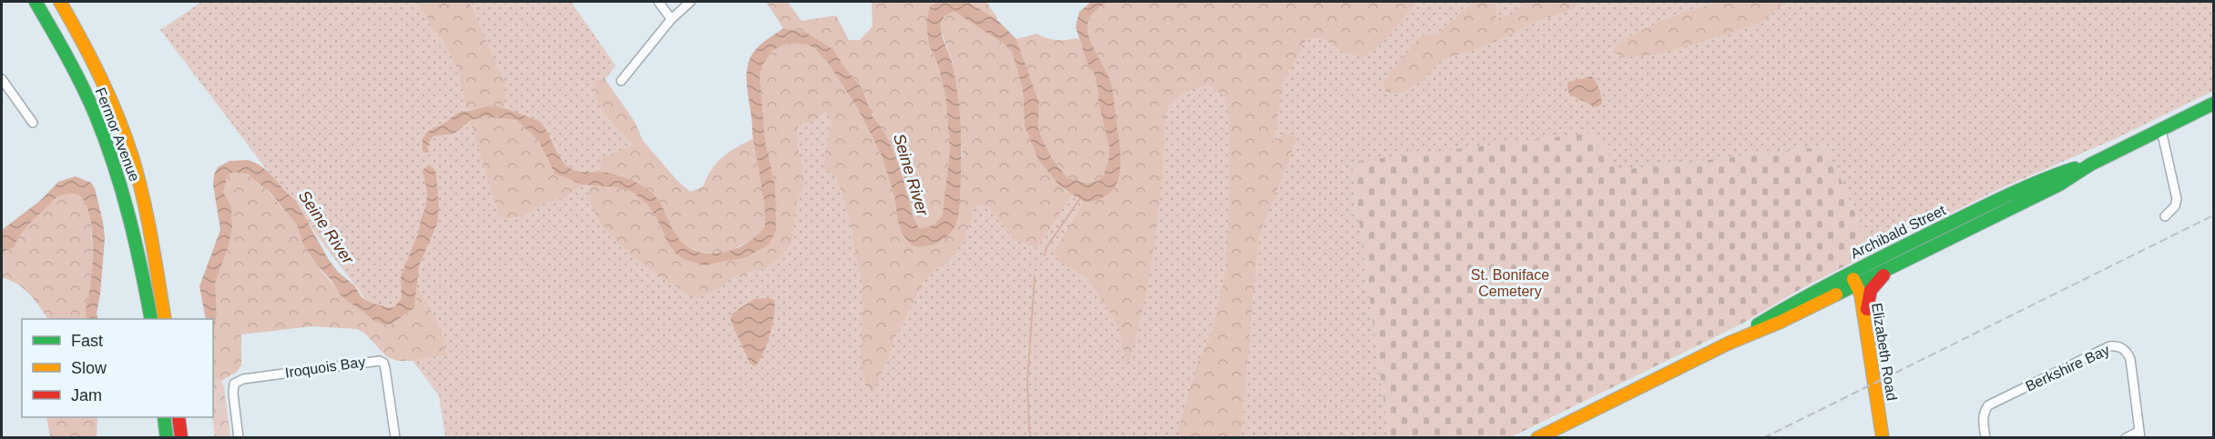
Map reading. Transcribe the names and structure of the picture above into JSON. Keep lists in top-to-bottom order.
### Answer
{
  "streets": {
    "main road": ["Fermor Avenue", "Archibald Street", "Elizabeth Road"],
    "street": ["Iroquois Bay", "Berkshire Bay"]
  },
  "crossings": [
    ["Archibald Street", "Elizabeth Road"]
  ],
  "water": ["Seine River"],
  "parks": ["St. Boniface Cemetery"],
  "legend": ["Fast", "Slow", "Jam"]
}
